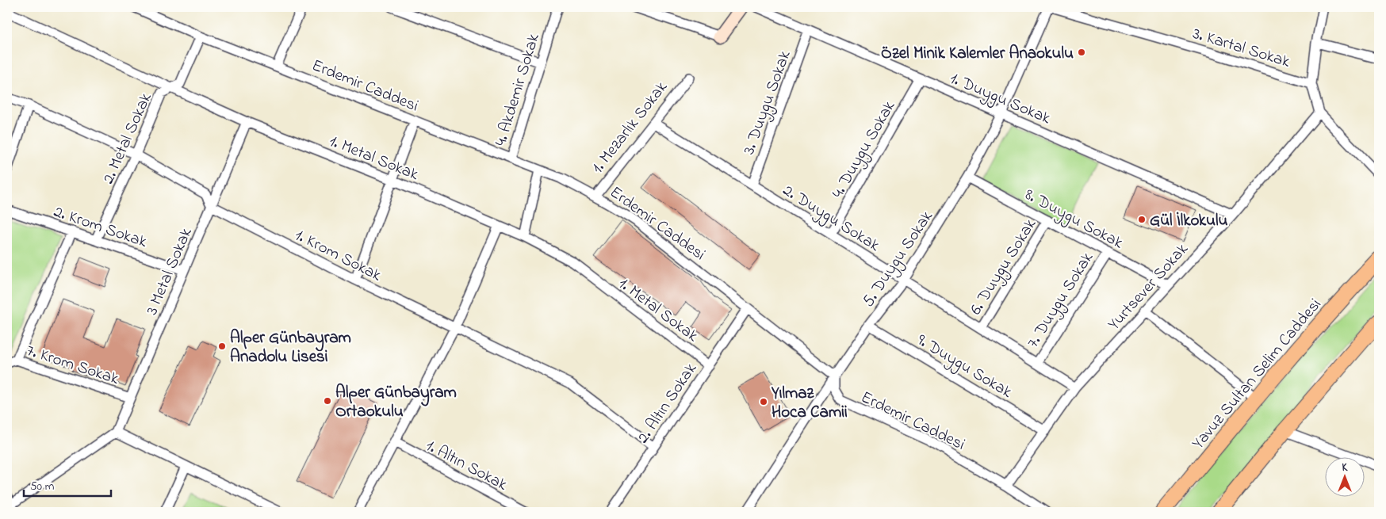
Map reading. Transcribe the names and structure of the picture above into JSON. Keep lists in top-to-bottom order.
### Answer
{
  "streets": {
    "main road": ["Yavuz Sultan Selim Caddesi"],
    "street": [
      "3. Kartal Sokak",
      "Erdemir Caddesi",
      "4. Akdemir Sokak",
      "1. Duygu Sokak",
      "3. Duygu Sokak",
      "1. Mezarlık Sokak",
      "2. Metal Sokak",
      "4. Duygu Sokak",
      "1. Metal Sokak",
      "2. Duygu Sokak",
      "8. Duygu Sokak",
      "2. Krom Sokak",
      "1. Krom Sokak",
      "5. Duygu Sokak",
      "6. Duygu Sokak",
      "3 Metal Sokak",
      "Yurtsever Sokak",
      "7. Duygu Sokak",
      "7. Krom Sokak",
      "9. Duygu Sokak",
      "2. Altın Sokak",
      "1. Altın Sokak"
    ]
  },
  "crossings": [
    ["Erdemir Caddesi", "4. Akdemir Sokak"],
    ["Erdemir Caddesi", "1. Mezarlık Sokak"],
    ["Erdemir Caddesi", "2. Metal Sokak"],
    ["Erdemir Caddesi", "5. Duygu Sokak"],
    ["Erdemir Caddesi", "Yurtsever Sokak"],
    ["Erdemir Caddesi", "2. Altın Sokak"],
    ["1. Duygu Sokak", "3. Duygu Sokak"],
    ["1. Duygu Sokak", "4. Duygu Sokak"],
    ["1. Duygu Sokak", "5. Duygu Sokak"],
    ["1. Duygu Sokak", "Yurtsever Sokak"],
    ["3. Duygu Sokak", "2. Duygu Sokak"],
    ["1. Mezarlık Sokak", "2. Duygu Sokak"],
    ["2. Metal Sokak", "1. Metal Sokak"],
    ["2. Metal Sokak", "2. Krom Sokak"],
    ["2. Metal Sokak", "1. Krom Sokak"],
    ["4. Duygu Sokak", "2. Duygu Sokak"],
    ["1. Metal Sokak", "3 Metal Sokak"],
    ["1. Metal Sokak", "2. Altın Sokak"],
    ["2. Duygu Sokak", "5. Duygu Sokak"],
    ["2. Duygu Sokak", "6. Duygu Sokak"],
    ["2. Duygu Sokak", "Yurtsever Sokak"],
    ["2. Duygu Sokak", "7. Duygu Sokak"],
    ["8. Duygu Sokak", "5. Duygu Sokak"],
    ["8. Duygu Sokak", "6. Duygu Sokak"],
    ["8. Duygu Sokak", "Yurtsever Sokak"],
    ["8. Duygu Sokak", "7. Duygu Sokak"],
    ["2. Krom Sokak", "3 Metal Sokak"],
    ["1. Krom Sokak", "3 Metal Sokak"],
    ["1. Krom Sokak", "2. Altın Sokak"],
    ["5. Duygu Sokak", "9. Duygu Sokak"],
    ["3 Metal Sokak", "7. Krom Sokak"],
    ["Yurtsever Sokak", "9. Duygu Sokak"]
  ],
  "places": [
    "Özel Minik Kalemler Anaokulu",
    "Gül İlkokulu",
    "Alper Günbayram Anadolu Lisesi",
    "Alper Günbayram Ortaokulu",
    "Yılmaz Hoca Camii"
  ],
  "scale_bar": "50 m",
  "north": "top"
}
